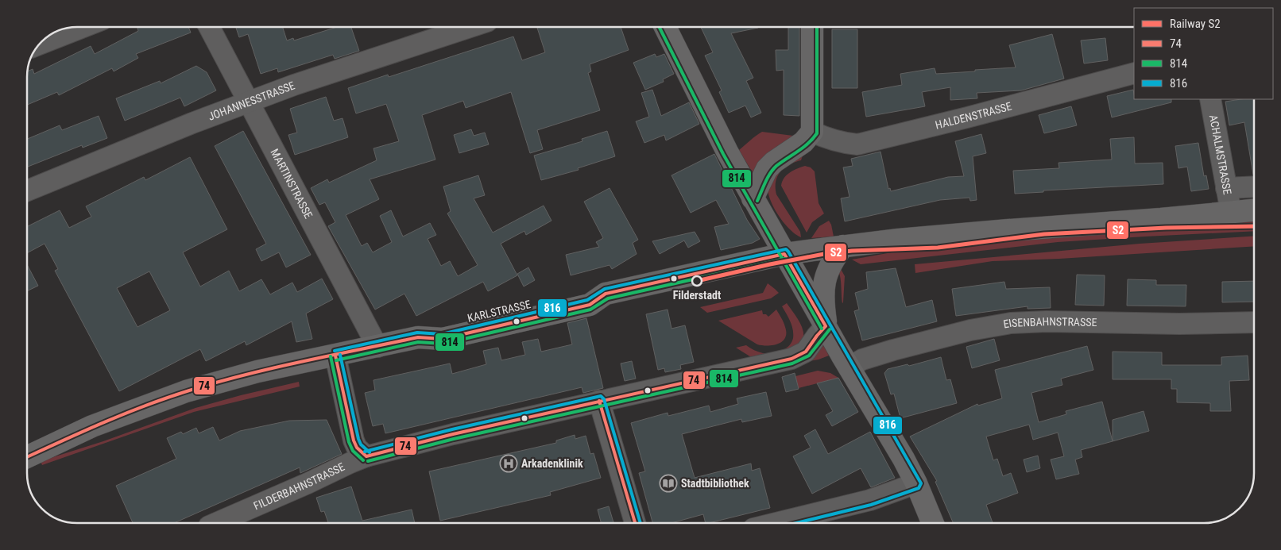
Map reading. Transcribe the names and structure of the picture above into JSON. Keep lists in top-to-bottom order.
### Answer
{
  "streets": {
    "main road": ["KARLSTRASSE"],
    "street": [
      "JOHANNESSTRASSE",
      "HALDENSTRASSE",
      "ACHALMSTRASSE",
      "MARTINSTRASSE",
      "EISENBAHNSTRASSE",
      "FILDERBAHNSTRASSE"
    ]
  },
  "crossings": [
    ["JOHANNESSTRASSE", "MARTINSTRASSE"],
    ["ACHALMSTRASSE", "KARLSTRASSE"],
    ["MARTINSTRASSE", "KARLSTRASSE"]
  ],
  "places": {
    "other": ["Filderstadt"],
    "hospital": ["Arkadenklinik"],
    "library": ["Stadtbibliothek"]
  },
  "lines": [
    "transit line 814",
    "rail line S2",
    "transit line 816",
    "transit line 74"
  ],
  "legend": [
    "Railway S2",
    "74",
    "814",
    "816"
  ]
}
